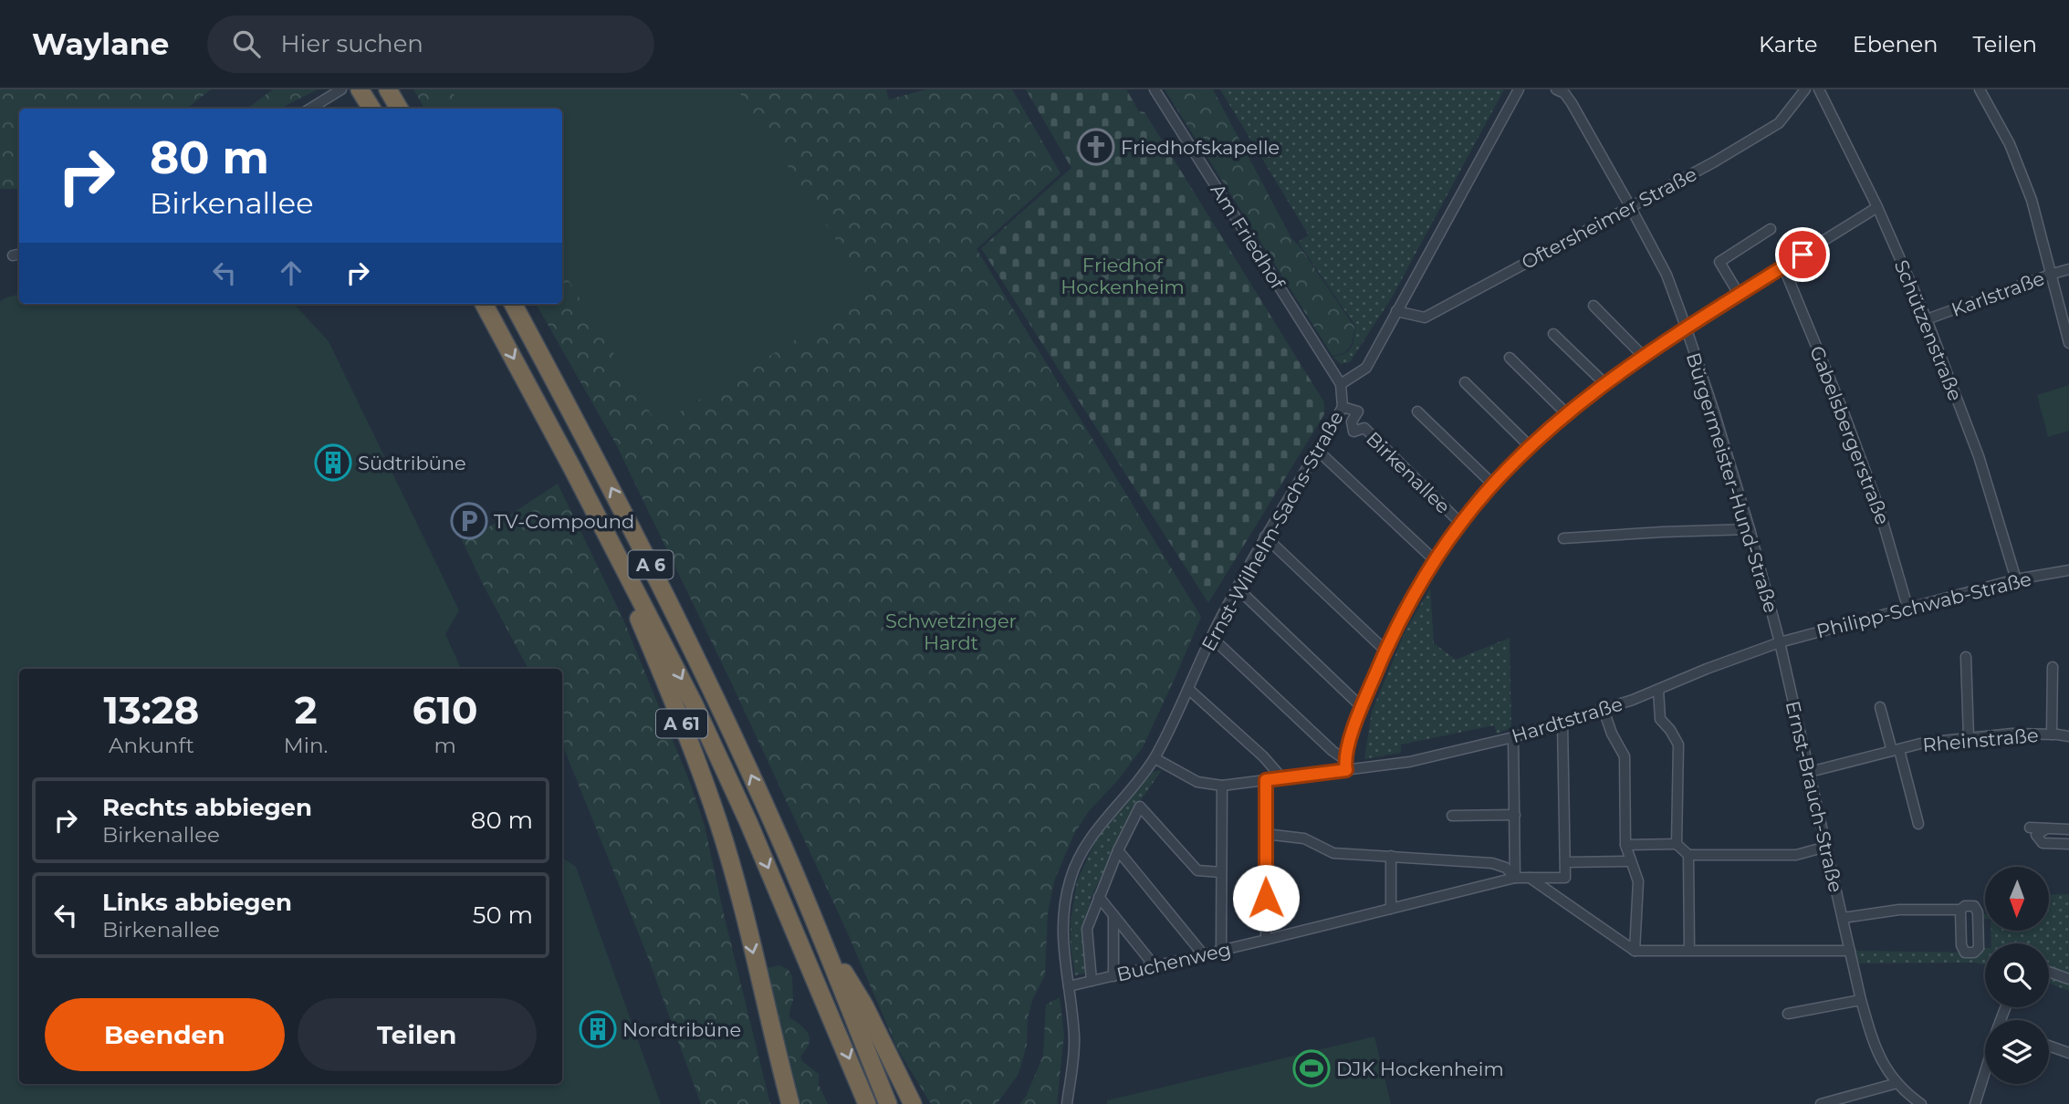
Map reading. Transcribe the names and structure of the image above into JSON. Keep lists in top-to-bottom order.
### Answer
{
  "streets": {
    "highway": ["A 6", "A 61"],
    "street": [
      "Oftersheimer Straße",
      "Am Friedhof",
      "Karlstraße",
      "Schützenstraße",
      "Gabelsbergerstraße",
      "Birkenallee",
      "Bürgermeister-Hund-Straße",
      "Ernst-Wilhelm-Sachs-Straße",
      "Philipp-Schwab-Straße",
      "Hardtstraße",
      "Rheinstraße",
      "Ernst-Brauch-Straße",
      "Buchenweg"
    ]
  },
  "crossings": [
    ["Oftersheimer Straße", "Bürgermeister-Hund-Straße"],
    ["Oftersheimer Straße", "Ernst-Wilhelm-Sachs-Straße"],
    ["Am Friedhof", "Ernst-Wilhelm-Sachs-Straße"],
    ["Karlstraße", "Schützenstraße"],
    ["Schützenstraße", "Birkenallee"],
    ["Schützenstraße", "Philipp-Schwab-Straße"],
    ["Gabelsbergerstraße", "Birkenallee"],
    ["Gabelsbergerstraße", "Philipp-Schwab-Straße"],
    ["Birkenallee", "Bürgermeister-Hund-Straße"],
    ["Birkenallee", "Ernst-Wilhelm-Sachs-Straße"],
    ["Birkenallee", "Hardtstraße"],
    ["Bürgermeister-Hund-Straße", "Philipp-Schwab-Straße"],
    ["Bürgermeister-Hund-Straße", "Hardtstraße"],
    ["Bürgermeister-Hund-Straße", "Ernst-Brauch-Straße"],
    ["Ernst-Wilhelm-Sachs-Straße", "Buchenweg"],
    ["A 6", "A 61"],
    ["Philipp-Schwab-Straße", "Hardtstraße"],
    ["Philipp-Schwab-Straße", "Ernst-Brauch-Straße"],
    ["Hardtstraße", "Ernst-Brauch-Straße"],
    ["Rheinstraße", "Ernst-Brauch-Straße"]
  ],
  "parks": ["Friedhof Hockenheim", "Schwetzinger Hardt"],
  "places": {
    "church": ["Friedhofskapelle"],
    "building": ["Südtribüne", "Nordtribüne"],
    "parking": ["TV-Compound"],
    "sports": ["DJK Hockenheim"]
  },
  "north": "bottom",
  "page": {
    "header": "Waylane",
    "search": "Hier suchen",
    "nav": ["Karte", "Ebenen", "Teilen"],
    "turn": ["80 m", "Birkenallee"],
    "eta": [
      "13:28",
      "Ankunft",
      "2",
      "Min.",
      "610",
      "m"
    ],
    "list": [
      {
        "name": "Rechts abbiegen",
        "note": "Birkenallee",
        "value": "80 m"
      },
      {
        "name": "Links abbiegen",
        "note": "Birkenallee",
        "value": "50 m"
      }
    ],
    "buttons": ["Beenden", "Teilen"]
  }
}
